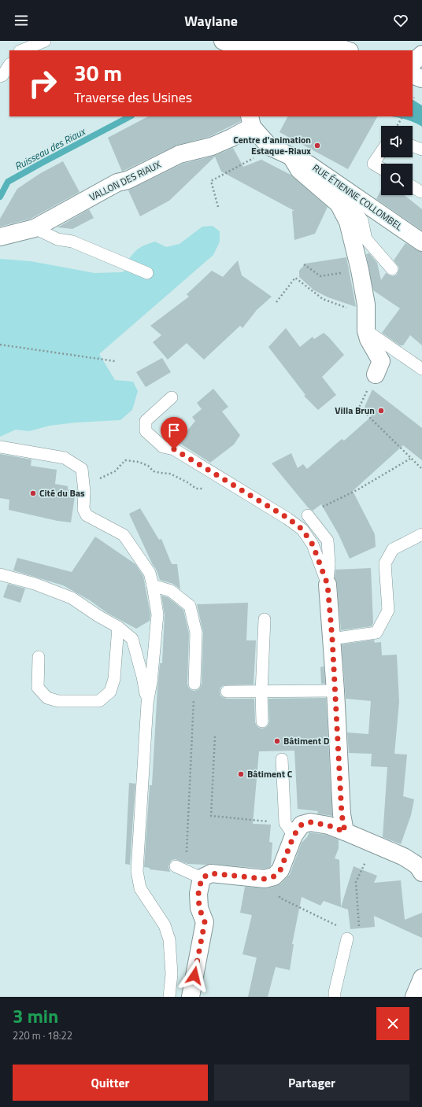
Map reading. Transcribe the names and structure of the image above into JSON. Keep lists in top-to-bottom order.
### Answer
{
  "streets": {
    "street": ["VALLON DES RIAUX", "RUE ÉTIENNE COLLOMBEL"]
  },
  "crossings": [
    ["VALLON DES RIAUX", "RUE ÉTIENNE COLLOMBEL"]
  ],
  "water": ["Ruisseau des Riaux"],
  "places": [
    "Centre d'animation Estaque-Riaux",
    "Villa Brun",
    "Cité du Bas",
    "Bâtiment D",
    "Bâtiment C"
  ],
  "page": {
    "header": "Waylane",
    "turn": ["30 m", "Traverse des Usines"],
    "heading": ["3 min", "220 m · 18:22"],
    "buttons": ["Quitter", "Partager"]
  }
}
